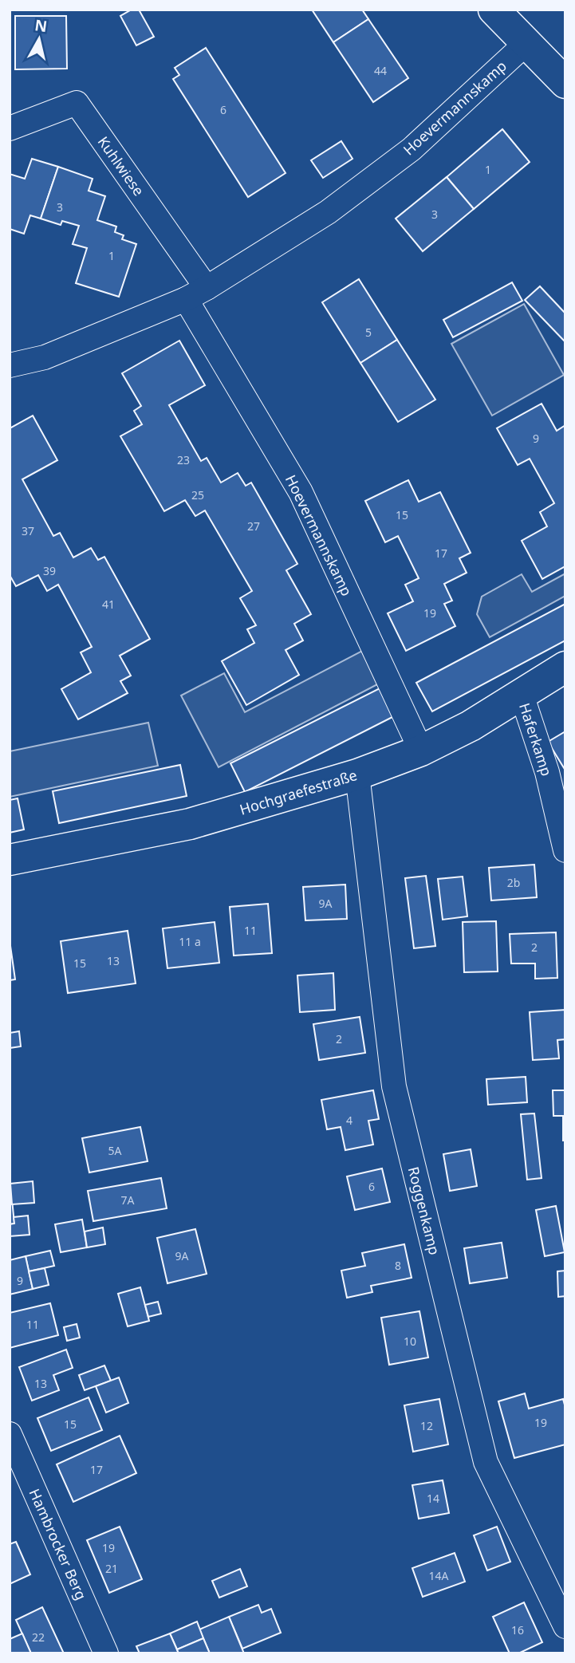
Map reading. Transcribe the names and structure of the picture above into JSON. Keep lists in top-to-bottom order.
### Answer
{
  "streets": {
    "main road": ["Hochgraefestraße"],
    "street": [
      "Hoevermannskamp",
      "Kuhlwiese",
      "Haferkamp",
      "Roggenkamp",
      "Hambrocker Berg"
    ]
  },
  "crossings": [
    ["Hoevermannskamp", "Kuhlwiese"],
    ["Hoevermannskamp", "Hochgraefestraße"],
    ["Haferkamp", "Hochgraefestraße"],
    ["Hochgraefestraße", "Roggenkamp"]
  ],
  "house_numbers": [
    "44",
    "6",
    "1",
    "3",
    "3",
    "1",
    "5",
    "9",
    "23",
    "25",
    "15",
    "27",
    "37",
    "17",
    "39",
    "41",
    "19",
    "2b",
    "9A",
    "11",
    "11 a",
    "2",
    "13",
    "15",
    "2",
    "4",
    "5A",
    "6",
    "7A",
    "9A",
    "8",
    "9",
    "11",
    "10",
    "13",
    "19",
    "15",
    "12",
    "17",
    "14",
    "19",
    "21",
    "14A",
    "16",
    "22"
  ],
  "north": "top"
}
